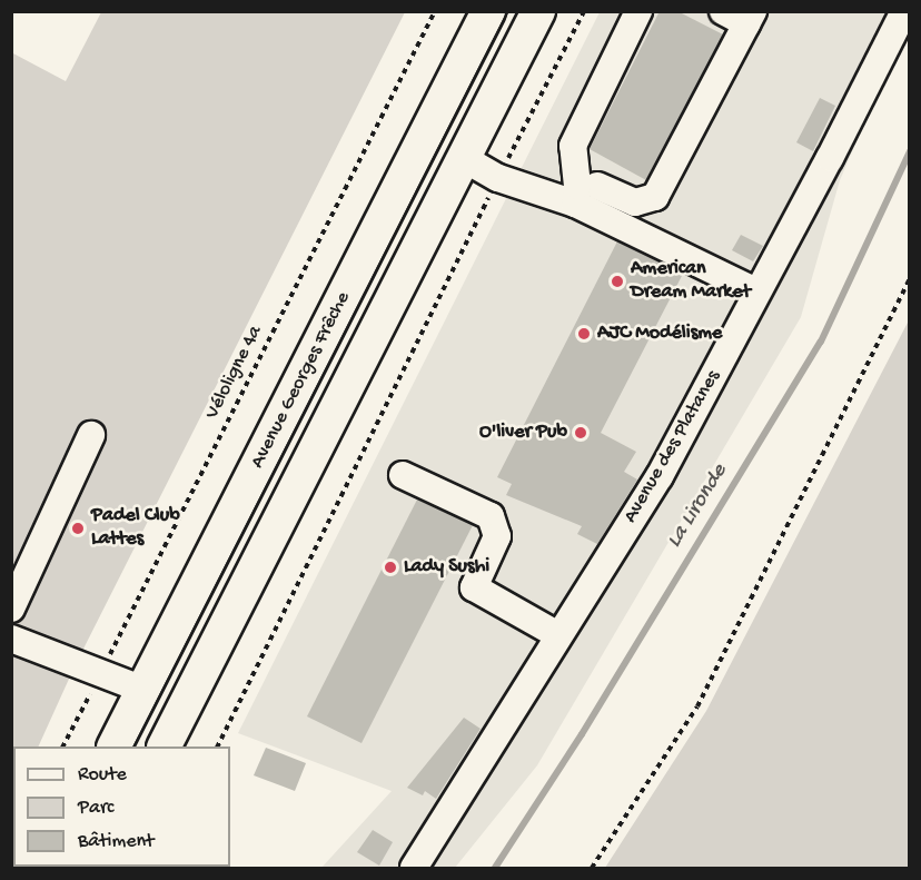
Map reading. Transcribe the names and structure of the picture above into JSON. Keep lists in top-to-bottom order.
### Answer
{
  "streets": {
    "main road": ["Avenue Georges Frêche"],
    "street": ["Avenue des Platanes"],
    "path": ["Véloligne 4a"]
  },
  "water": ["La Lironde"],
  "places": [
    "American Dream Market",
    "AJC Modélisme",
    "O'liver Pub",
    "Padel Club Lattes",
    "Lady Sushi"
  ],
  "legend": ["Route", "Parc", "Bâtiment"]
}
